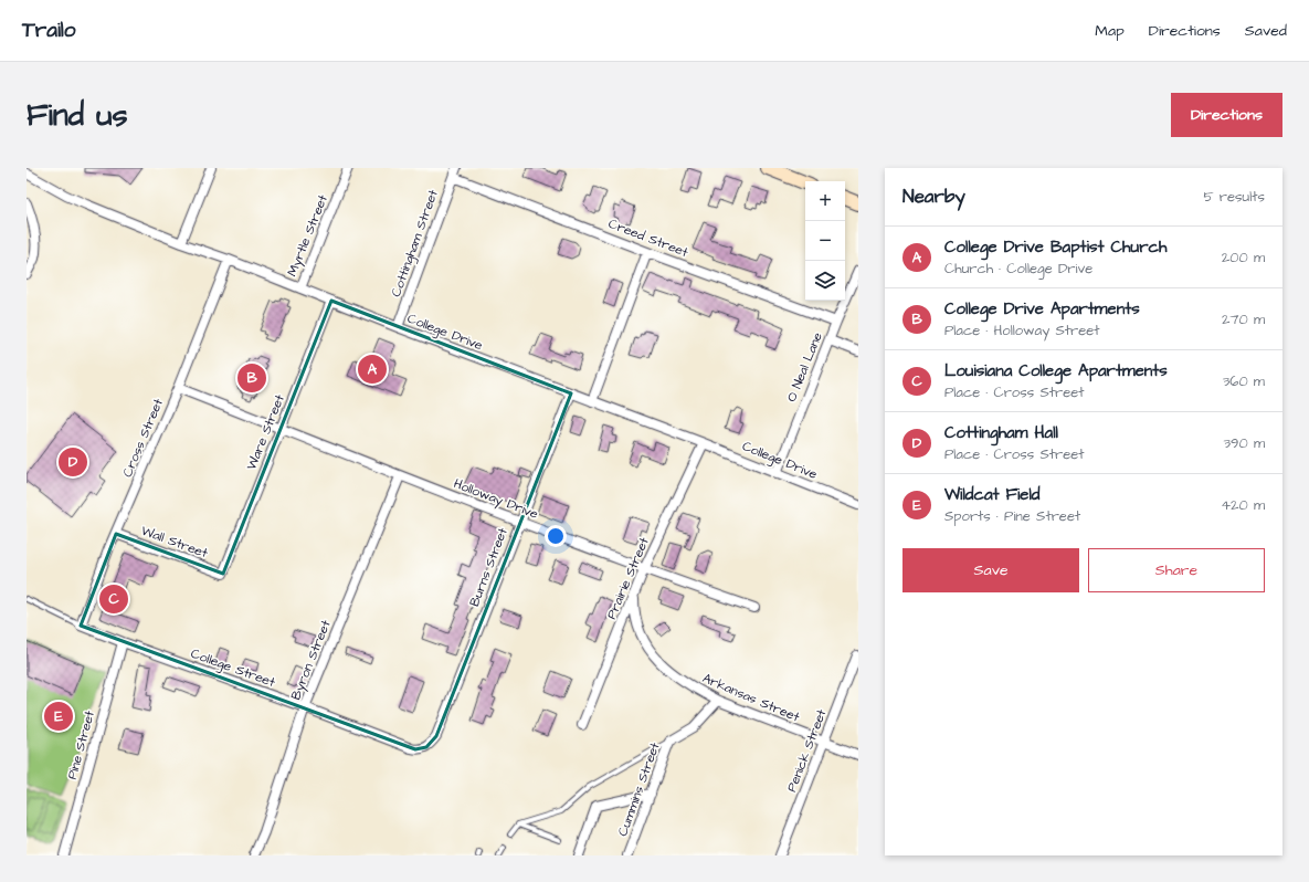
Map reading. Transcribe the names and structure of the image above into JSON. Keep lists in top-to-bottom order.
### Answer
{
  "streets": {
    "street": [
      "Myrtle Street",
      "Creed Street",
      "Cottingham Street",
      "College Drive",
      "O Neal Lane",
      "Ware Street",
      "Cross Street",
      "Holloway Drive",
      "Wall Street",
      "Burns Street",
      "Prairie Street",
      "Byron Street",
      "College Street",
      "Arkansas Street",
      "Pine Street",
      "Penick Street",
      "Cummins Street"
    ]
  },
  "crossings": [
    ["Myrtle Street", "College Drive"],
    ["Creed Street", "Cottingham Street"],
    ["Creed Street", "O Neal Lane"],
    ["Cottingham Street", "College Drive"],
    ["College Drive", "O Neal Lane"],
    ["College Drive", "Ware Street"],
    ["College Drive", "Cross Street"],
    ["College Drive", "Burns Street"],
    ["College Drive", "Prairie Street"],
    ["Ware Street", "Holloway Drive"],
    ["Ware Street", "Wall Street"],
    ["Cross Street", "Holloway Drive"],
    ["Cross Street", "Wall Street"],
    ["Cross Street", "College Street"],
    ["Holloway Drive", "Burns Street"],
    ["Holloway Drive", "Prairie Street"],
    ["Holloway Drive", "Byron Street"],
    ["Burns Street", "College Street"],
    ["Prairie Street", "Arkansas Street"],
    ["Byron Street", "College Street"],
    ["College Street", "Pine Street"],
    ["Arkansas Street", "Penick Street"],
    ["Arkansas Street", "Cummins Street"]
  ],
  "page": {
    "header": "Trailo",
    "nav": ["Map", "Directions", "Saved"],
    "buttons": [
      "Directions",
      ["Save", "Share"]
    ],
    "title": "Find us",
    "heading": ["Nearby", "5 results"],
    "map_buttons": ["+", "−"],
    "list": [
      {
        "mark": "A",
        "name": "College Drive Baptist Church",
        "note": "Church · College Drive",
        "value": "200 m"
      },
      {
        "mark": "B",
        "name": "College Drive Apartments",
        "note": "Place · Holloway Street",
        "value": "270 m"
      },
      {
        "mark": "C",
        "name": "Louisiana College Apartments",
        "note": "Place · Cross Street",
        "value": "360 m"
      },
      {
        "mark": "D",
        "name": "Cottingham Hall",
        "note": "Place · Cross Street",
        "value": "390 m"
      },
      {
        "mark": "E",
        "name": "Wildcat Field",
        "note": "Sports · Pine Street",
        "value": "420 m"
      }
    ],
    "pins": [
      "A",
      "B",
      "D",
      "C",
      "E"
    ]
  }
}
